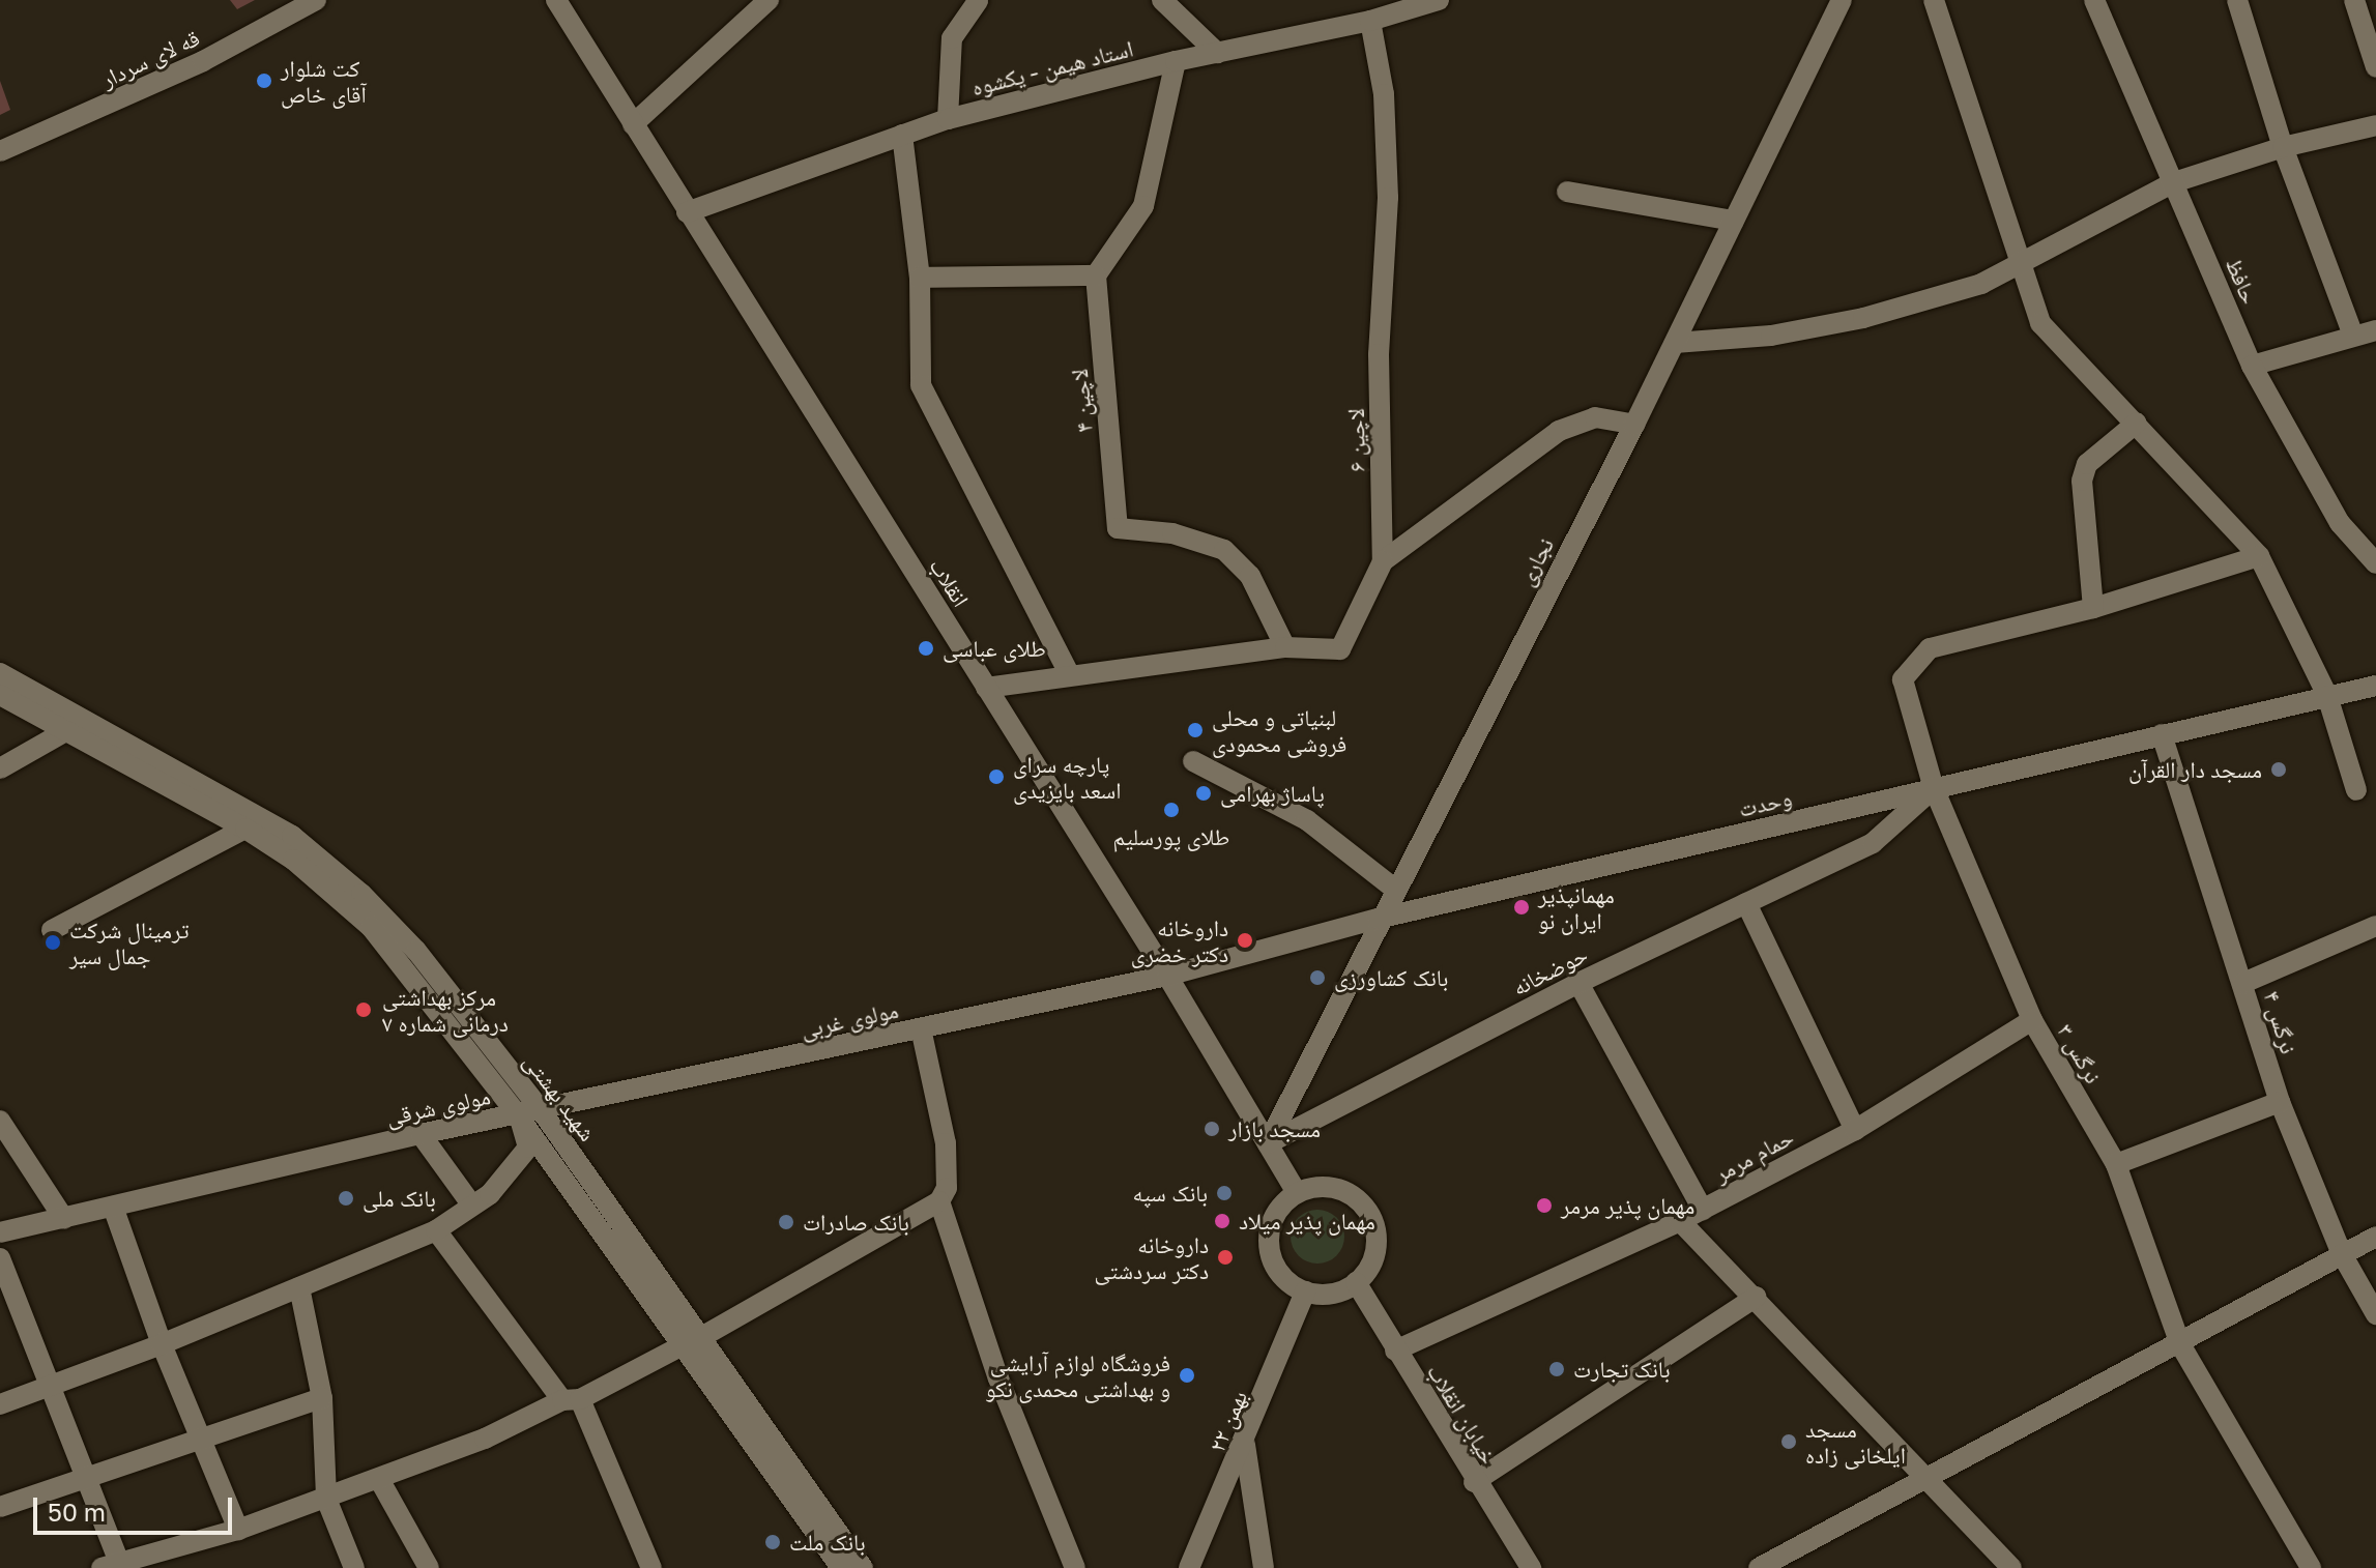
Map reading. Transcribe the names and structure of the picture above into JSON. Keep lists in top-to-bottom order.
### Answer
{
  "streets": {
    "street": [
      "قه لای سردار",
      "استاد هیمن - یکشوه",
      "حافظ",
      "لاچین ۴",
      "لاچین ۶",
      "نجاری",
      "انقلاب",
      "وحدت",
      "حوضخانه",
      "مولوی غربی",
      "نرگس ۴",
      "نرگس ۳",
      "شهید بهشتی",
      "مولوی شرقی",
      "حمام مرمر",
      "خیابان انقلاب",
      "۲۲ بهمن"
    ]
  },
  "crossings": [
    ["استاد هیمن - یکشوه", "لاچین ۶"],
    ["استاد هیمن - یکشوه", "انقلاب"],
    ["نجاری", "انقلاب"],
    ["نجاری", "وحدت"],
    ["نجاری", "حوضخانه"],
    ["انقلاب", "وحدت"],
    ["انقلاب", "حوضخانه"],
    ["انقلاب", "مولوی غربی"],
    ["انقلاب", "خیابان انقلاب"],
    ["انقلاب", "۲۲ بهمن"],
    ["وحدت", "حوضخانه"],
    ["وحدت", "مولوی غربی"],
    ["وحدت", "نرگس ۴"],
    ["وحدت", "نرگس ۳"],
    ["حوضخانه", "نرگس ۳"],
    ["مولوی غربی", "شهید بهشتی"],
    ["مولوی غربی", "مولوی شرقی"],
    ["نرگس ۳", "حمام مرمر"],
    ["شهید بهشتی", "مولوی شرقی"],
    ["حمام مرمر", "خیابان انقلاب"],
    ["خیابان انقلاب", "۲۲ بهمن"]
  ],
  "places": [
    "کت شلوار آقای خاص",
    "طلای عباسی",
    "لبنیاتی و محلی فروشی محمودی",
    "مسجد دار القرآن",
    "پارچه سرای اسعد بایزیدی",
    "پاساژ بهرامی",
    "طلای پورسلیم",
    "مهمانپذیر ایران نو",
    "داروخانه دکتر خضری",
    "ترمینال شرکت جمال سیر",
    "بانک کشاورزی",
    "مرکز بهداشتی درمانی شماره ۷",
    "مسجد بازار",
    "بانک سپه",
    "بانک ملی",
    "مهمان پذیر مرمر",
    "مهمان پذیر میلاد",
    "بانک صادرات",
    "داروخانه دکتر سردشتی",
    "بانک تجارت",
    "فروشگاه لوازم آرایشی و بهداشتی محمدی نکو",
    "مسجد ایلخانی زاده",
    "بانک ملت"
  ],
  "scale_bar": "50 m"
}
